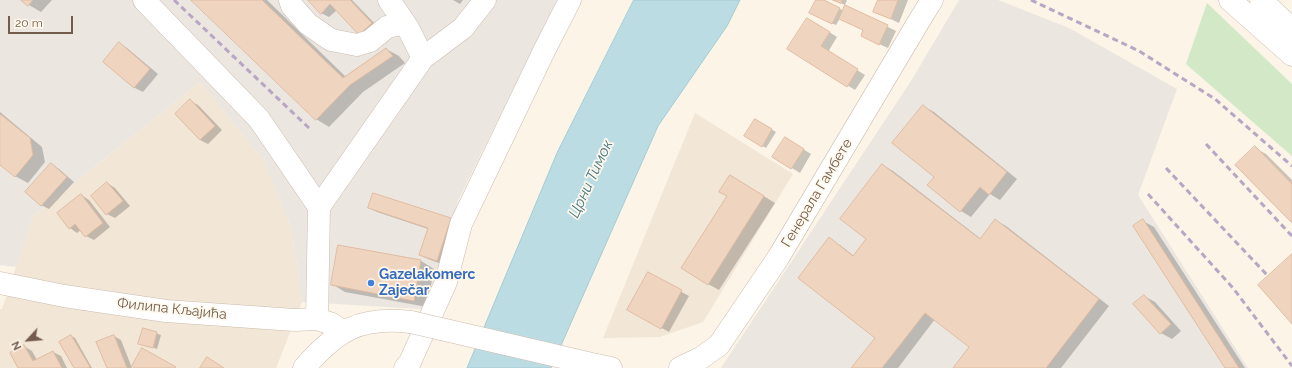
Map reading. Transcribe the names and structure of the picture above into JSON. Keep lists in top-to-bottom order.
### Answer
{
  "streets": {
    "street": ["Генерала Гамбете", "Филипа Кљајића"]
  },
  "water": ["Црни Тимок"],
  "places": ["Gazelakomerc Zaječar"],
  "scale_bar": "20 m",
  "north": "bottom left"
}
